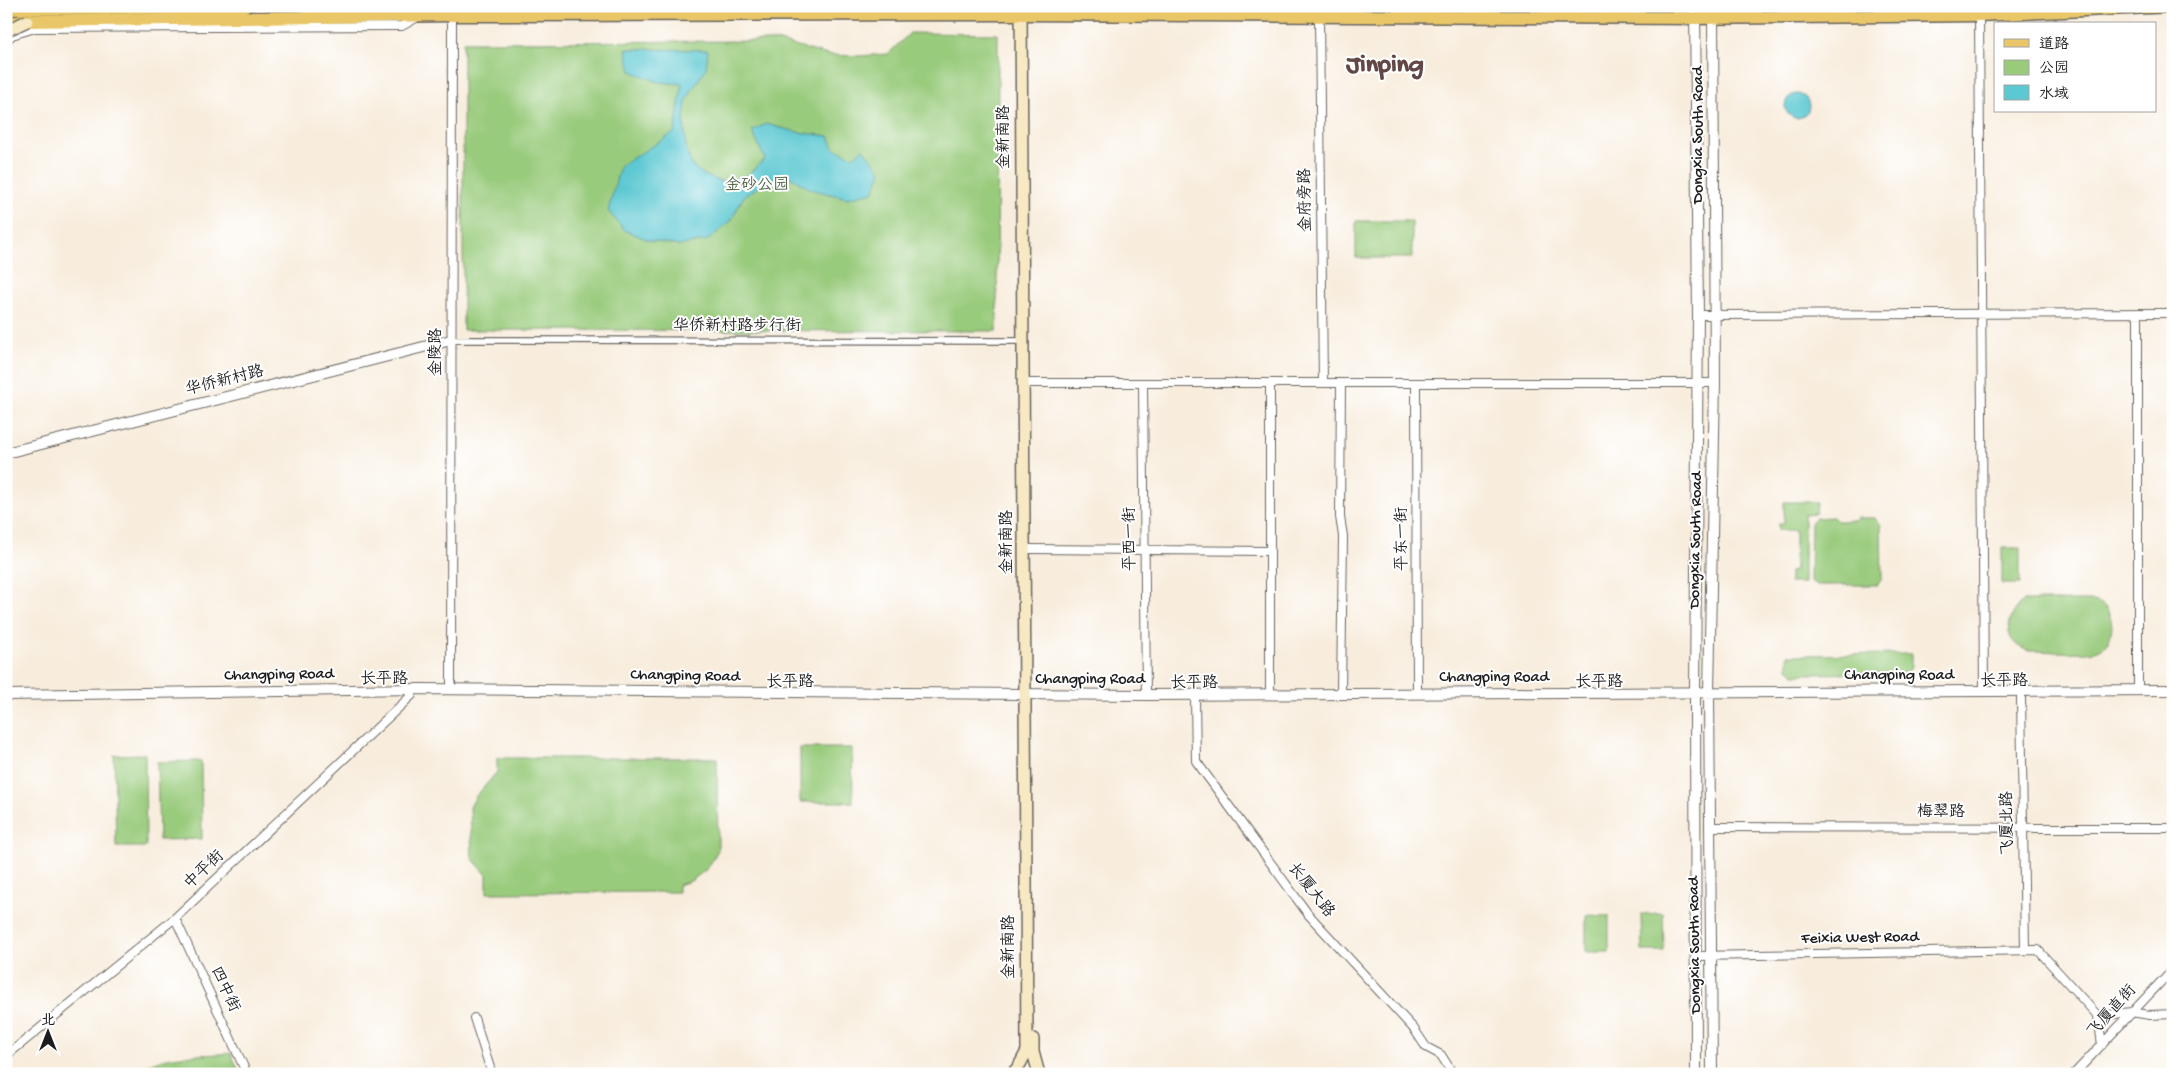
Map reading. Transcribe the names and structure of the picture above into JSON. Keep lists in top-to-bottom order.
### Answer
{
  "streets": {
    "main road": ["金新南路"],
    "street": [
      "Dongxia South Road",
      "金府旁路",
      "华侨新村路步行街",
      "金陵路",
      "华侨新村路",
      "平西一街",
      "平东一街",
      "Changping Road",
      "长平路",
      "梅翠路",
      "飞厦北路",
      "中平街",
      "长厦大路",
      "Feixia West Road",
      "四中街",
      "飞厦直街"
    ]
  },
  "crossings": [
    ["Dongxia South Road", "Changping Road"],
    ["Dongxia South Road", "长平路"],
    ["Dongxia South Road", "梅翠路"],
    ["Dongxia South Road", "Feixia West Road"],
    ["金新南路", "华侨新村路步行街"],
    ["金新南路", "Changping Road"],
    ["金新南路", "长平路"],
    ["华侨新村路步行街", "金陵路"],
    ["华侨新村路步行街", "华侨新村路"],
    ["金陵路", "华侨新村路"],
    ["金陵路", "Changping Road"],
    ["平西一街", "Changping Road"],
    ["平东一街", "Changping Road"],
    ["Changping Road", "长平路"],
    ["长平路", "飞厦北路"],
    ["长平路", "中平街"],
    ["长平路", "长厦大路"],
    ["梅翠路", "飞厦北路"],
    ["飞厦北路", "Feixia West Road"],
    ["中平街", "四中街"]
  ],
  "districts": ["Jinping"],
  "parks": ["金砂公园"],
  "legend": ["道路", "公园", "水域"],
  "north": "top"
}
